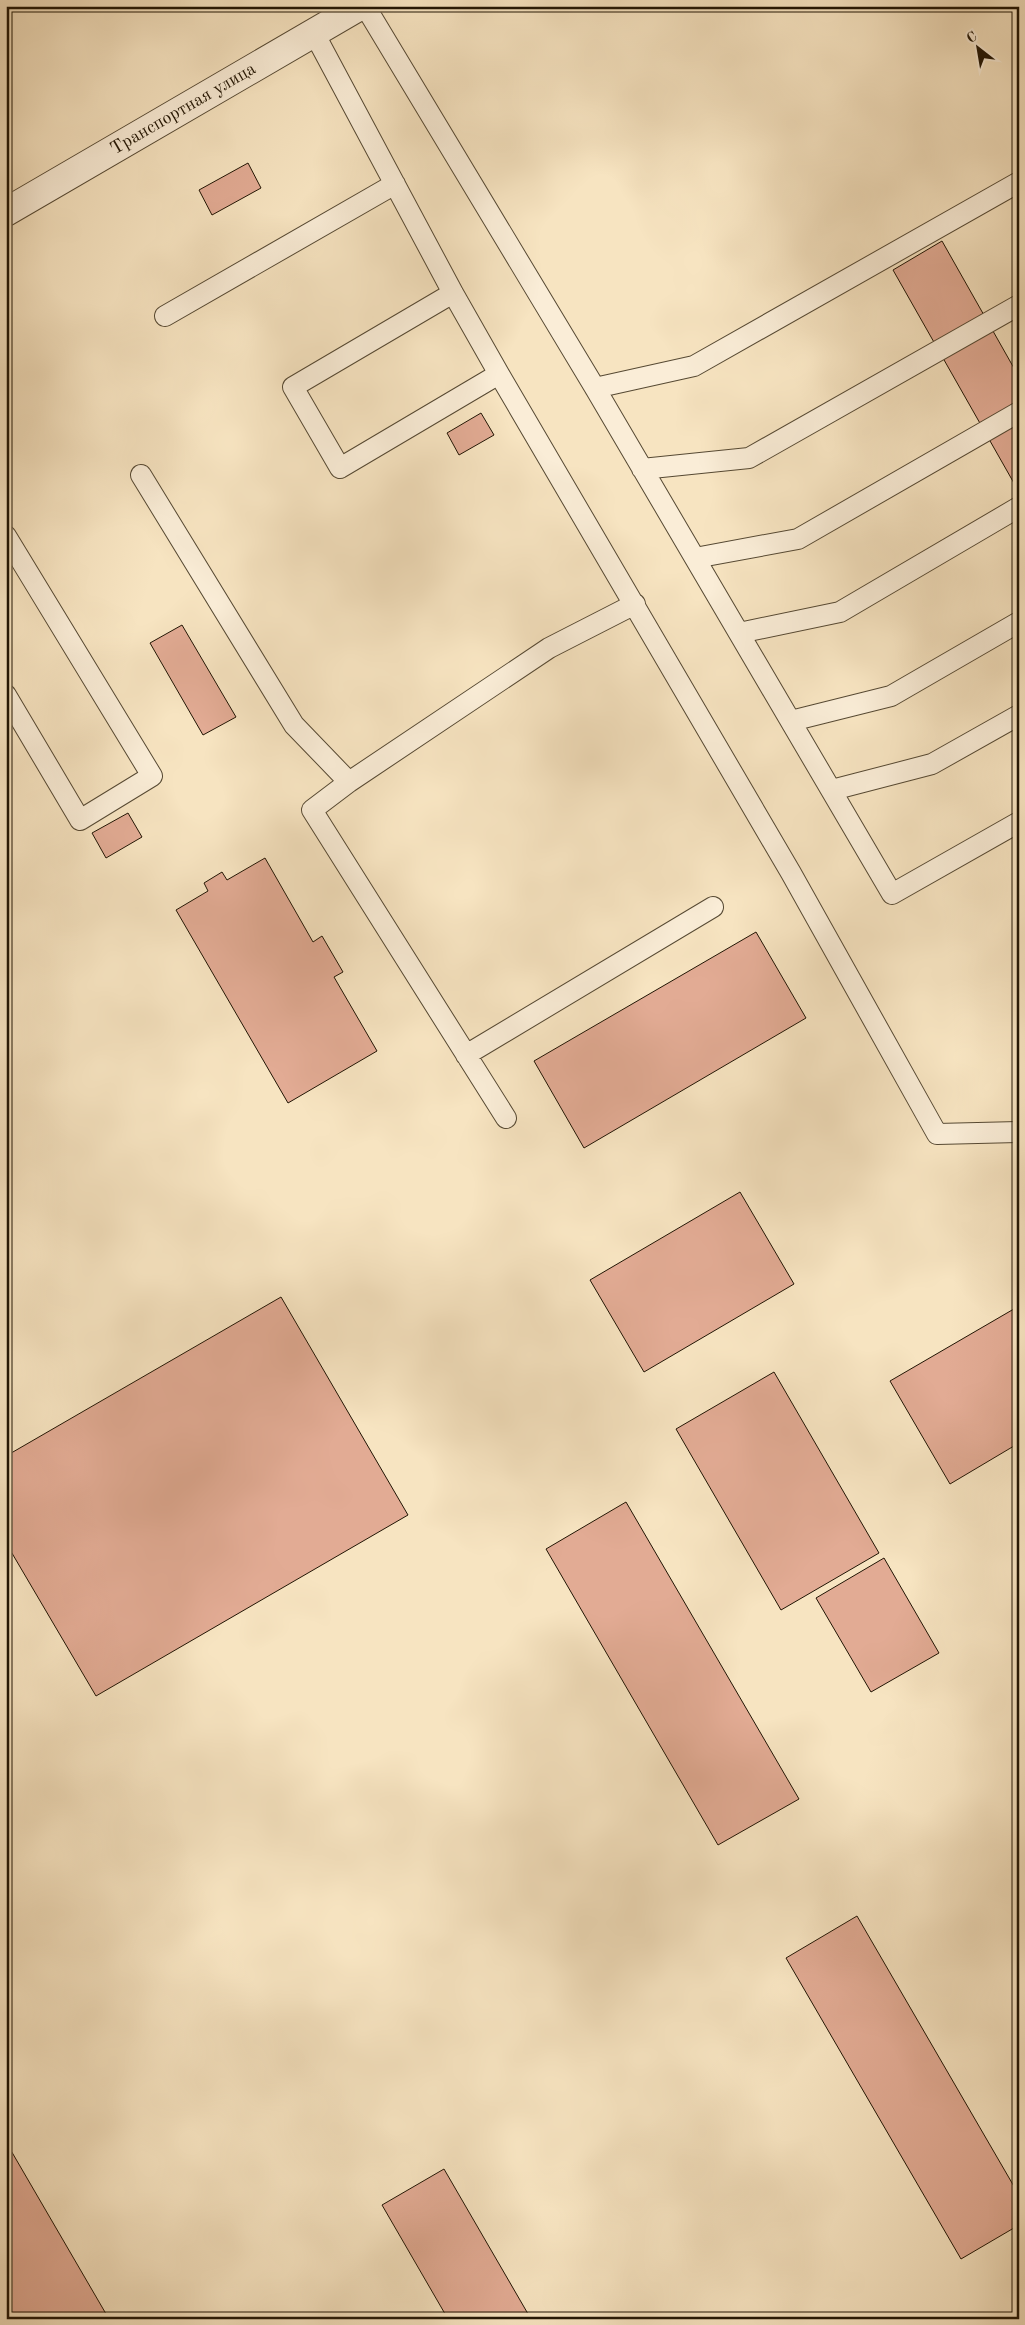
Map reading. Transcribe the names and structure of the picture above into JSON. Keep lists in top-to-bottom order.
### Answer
{
  "streets": {
    "street": ["Транспортная улица"]
  },
  "north": "top left"
}
